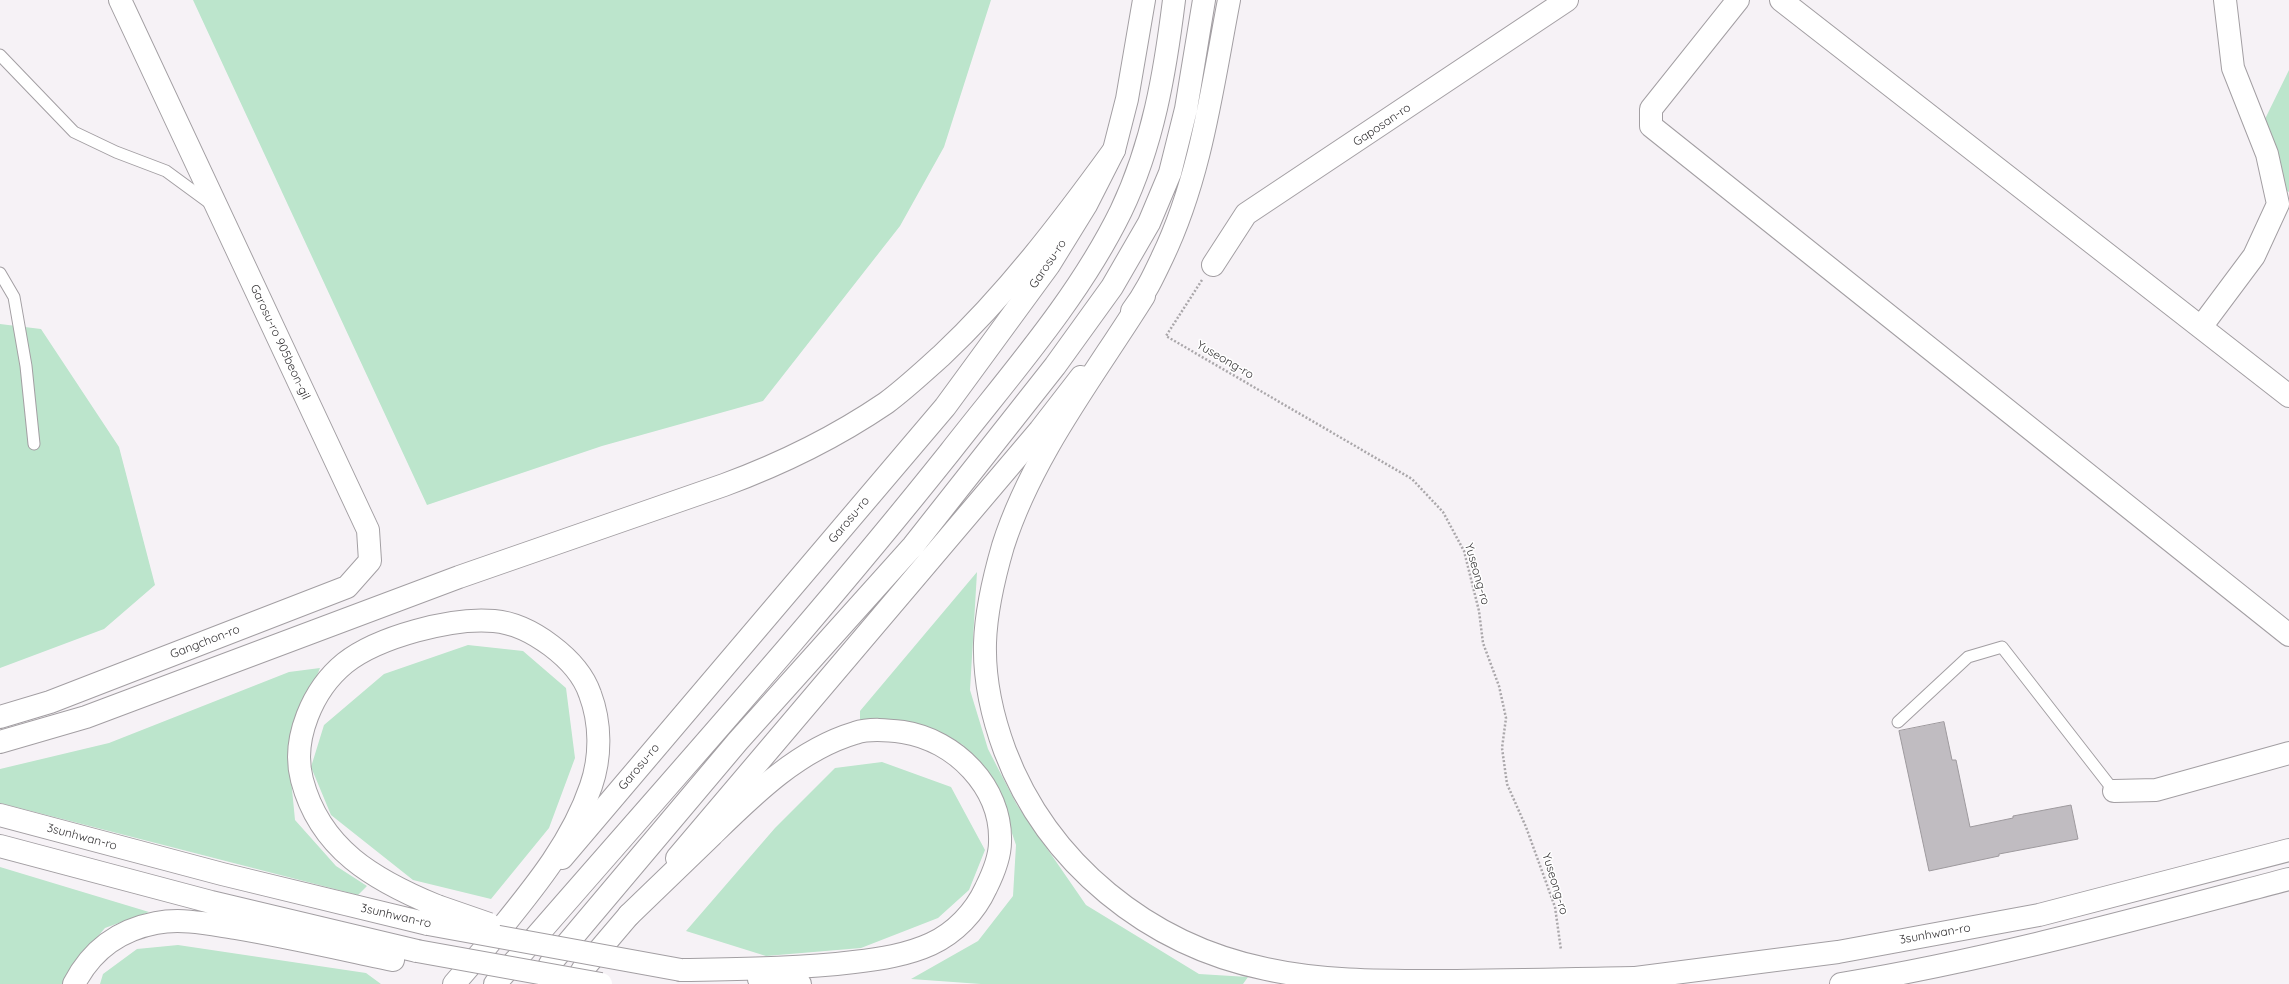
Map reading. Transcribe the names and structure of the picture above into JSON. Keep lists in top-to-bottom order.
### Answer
{
  "streets": {
    "main road": [
      "Gaposan-ro",
      "Garosu-ro",
      "Garosu-ro 905beon-gil",
      "Gangchon-ro",
      "3sunhwan-ro"
    ],
    "path": ["Yuseong-ro"]
  },
  "crossings": [
    ["Gaposan-ro", "Yuseong-ro"],
    ["Garosu-ro 905beon-gil", "Gangchon-ro"]
  ]
}
